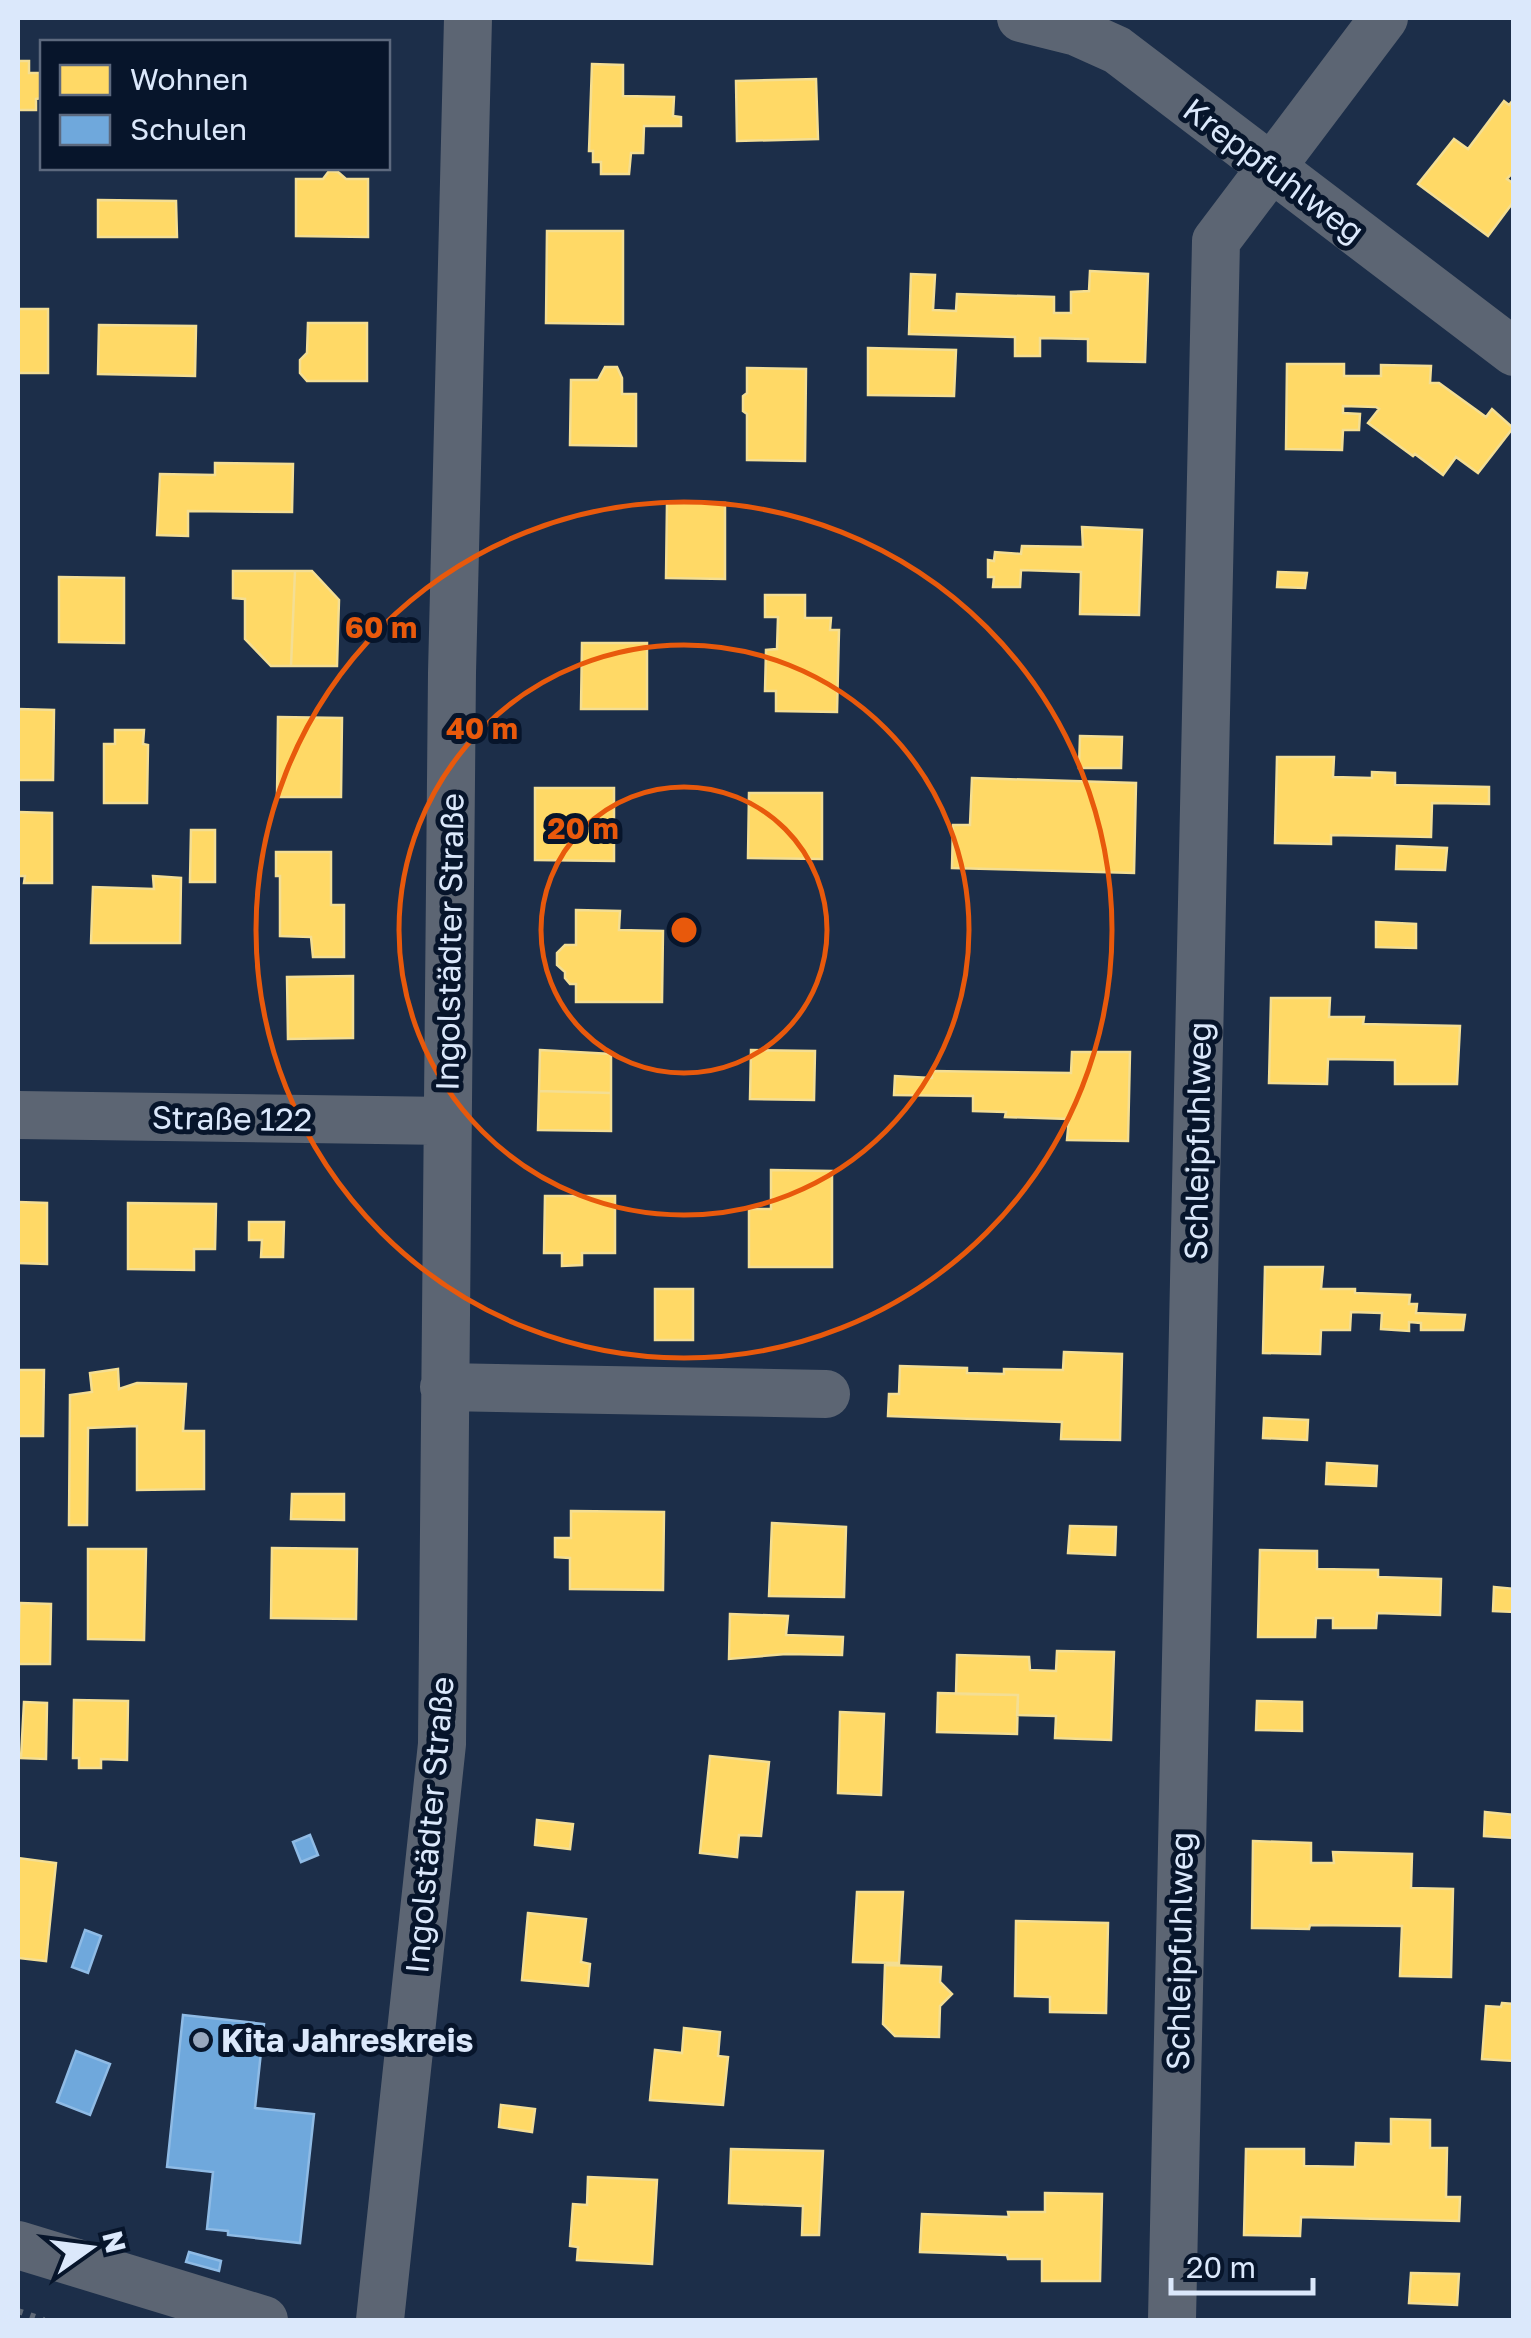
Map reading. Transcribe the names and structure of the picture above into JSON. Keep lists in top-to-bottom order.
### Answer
{
  "streets": {
    "street": [
      "Kreppfuhlweg",
      "Ingolstädter Straße",
      "Straße 122",
      "Schleipfuhlweg"
    ]
  },
  "crossings": [
    ["Kreppfuhlweg", "Schleipfuhlweg"],
    ["Ingolstädter Straße", "Straße 122"]
  ],
  "places": ["Kita Jahreskreis"],
  "legend": ["Wohnen", "Schulen"],
  "scale_bar": "20 m",
  "north": "right",
  "rings": ["60 m", "40 m", "20 m"]
}
